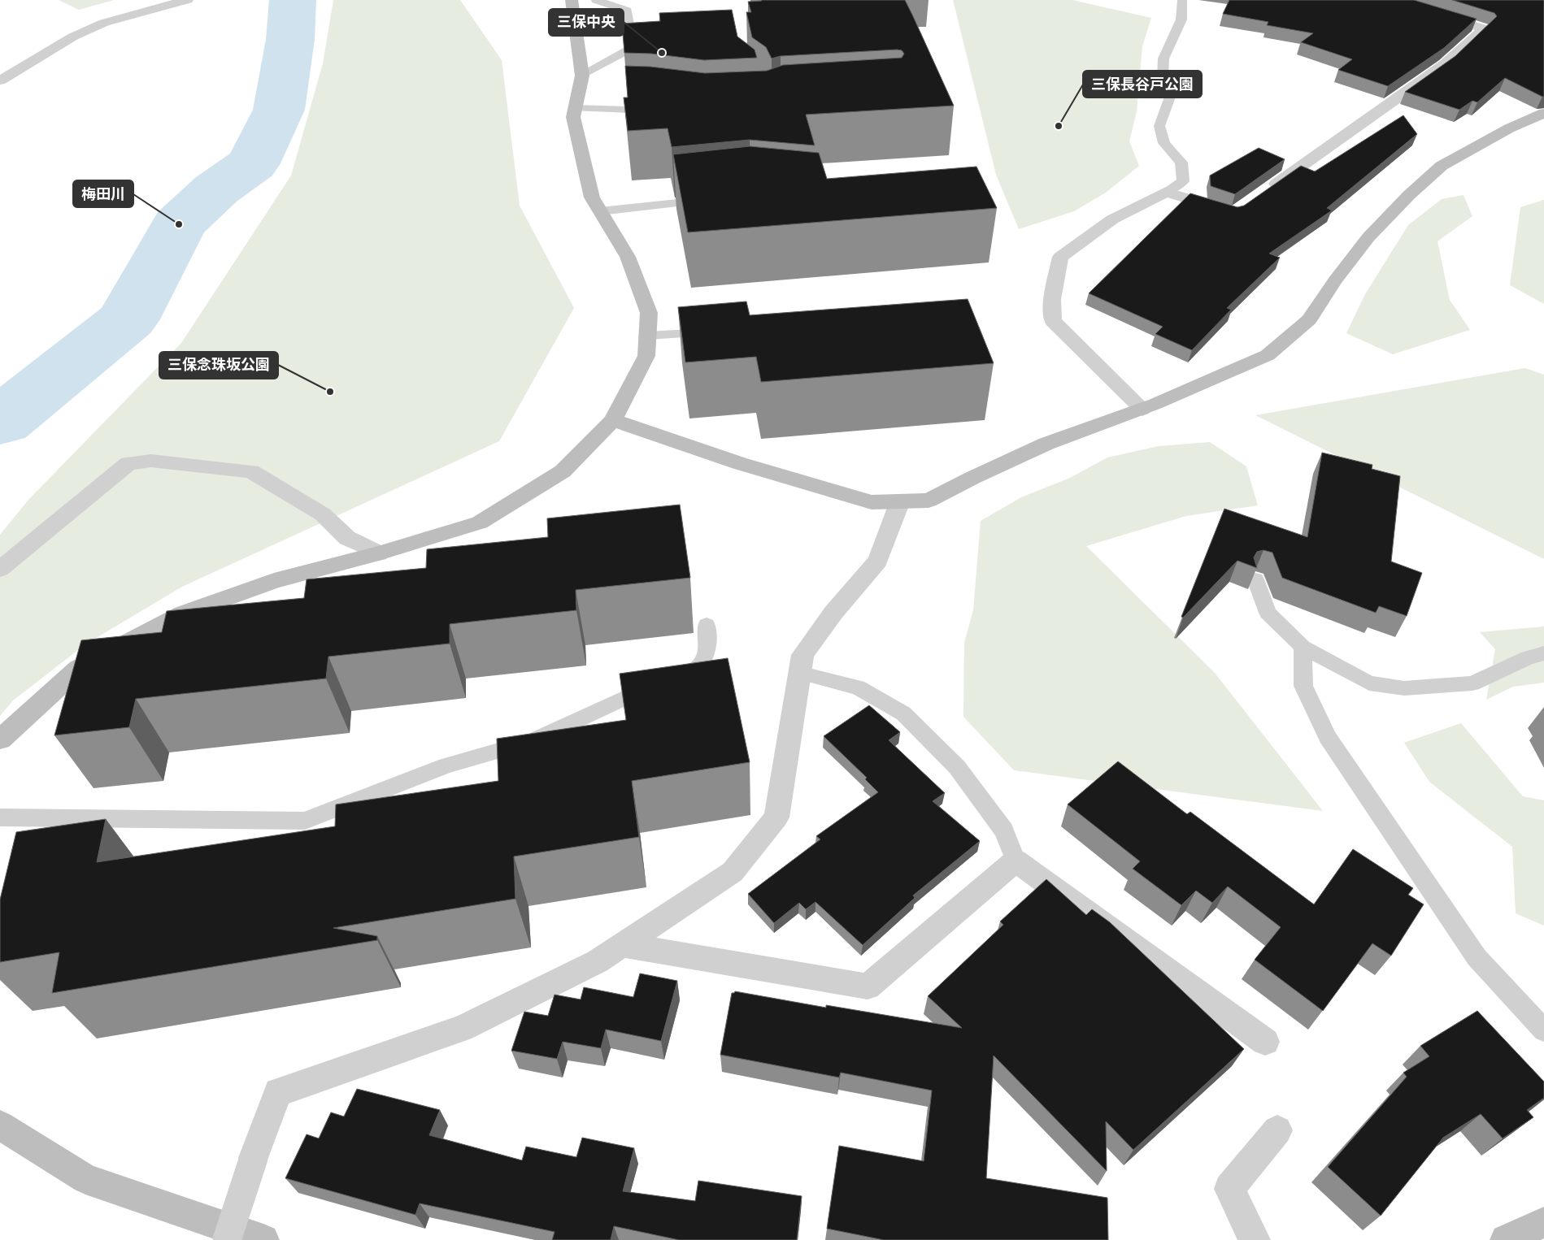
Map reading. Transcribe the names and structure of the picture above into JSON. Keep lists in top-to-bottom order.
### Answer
{
  "places": [
    "三保中央",
    "三保長谷戸公園",
    "梅田川",
    "三保念珠坂公園"
  ]
}
